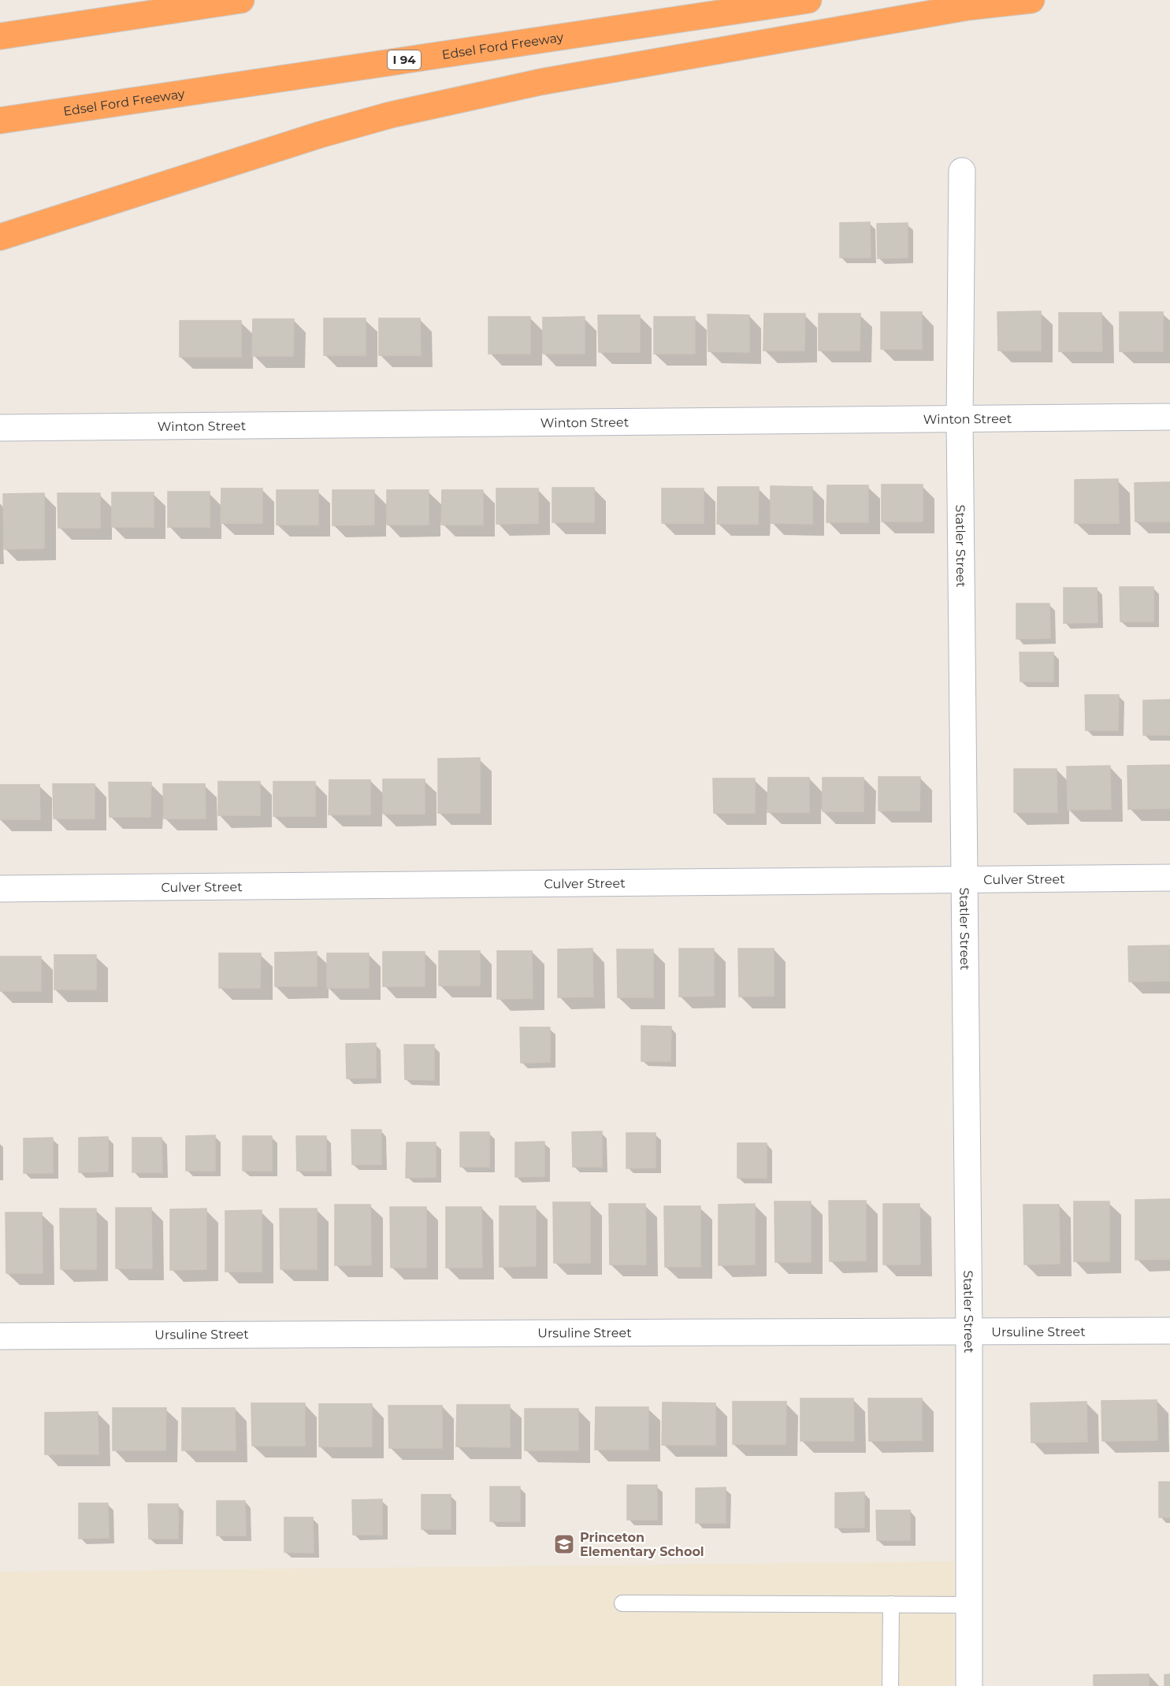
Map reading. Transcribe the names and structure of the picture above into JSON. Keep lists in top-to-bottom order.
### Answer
{
  "streets": {
    "highway": ["Edsel Ford Freeway", "I 94"],
    "street": [
      "Winton Street",
      "Statler Street",
      "Culver Street",
      "Ursuline Street"
    ]
  },
  "crossings": [
    ["Winton Street", "Statler Street"],
    ["Statler Street", "Culver Street"],
    ["Statler Street", "Ursuline Street"]
  ],
  "places": {
    "school or university": ["Princeton Elementary School"]
  }
}
